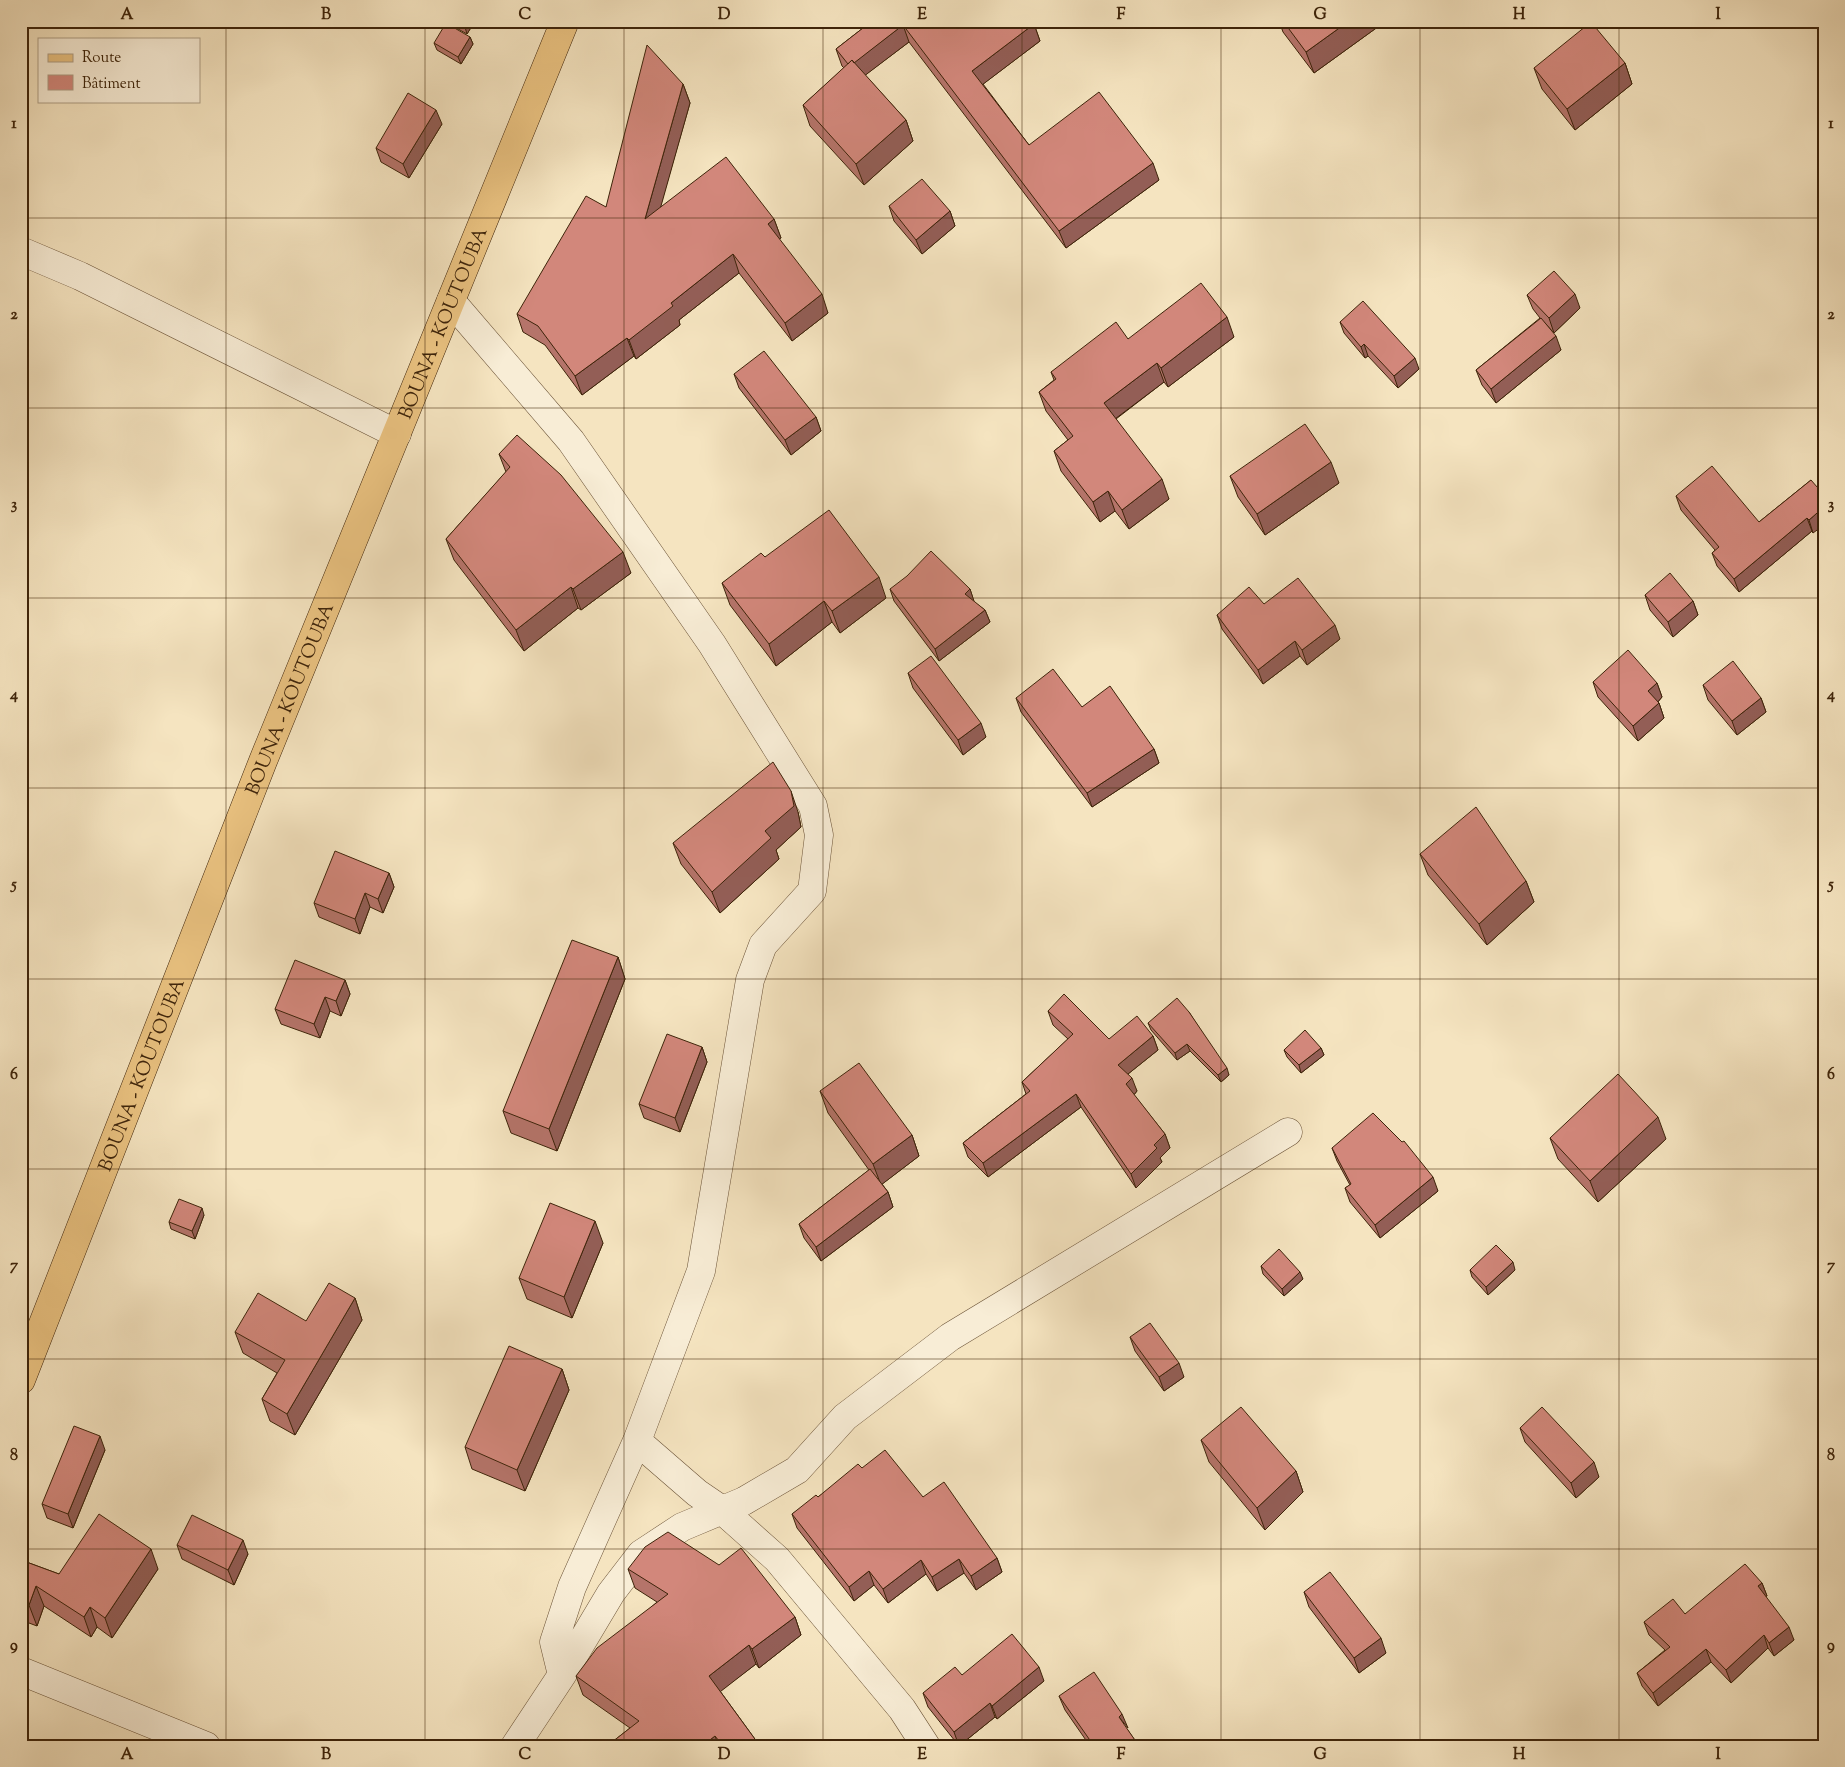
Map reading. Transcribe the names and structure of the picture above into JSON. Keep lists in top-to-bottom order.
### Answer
{
  "streets": {
    "main road": ["BOUNA - KOUTOUBA"]
  },
  "legend": ["Route", "Bâtiment"],
  "grid": {
    "columns": [
      "A",
      "B",
      "C",
      "D",
      "E",
      "F",
      "G",
      "H",
      "I"
    ],
    "rows": [
      "1",
      "2",
      "3",
      "4",
      "5",
      "6",
      "7",
      "8",
      "9"
    ]
  }
}
